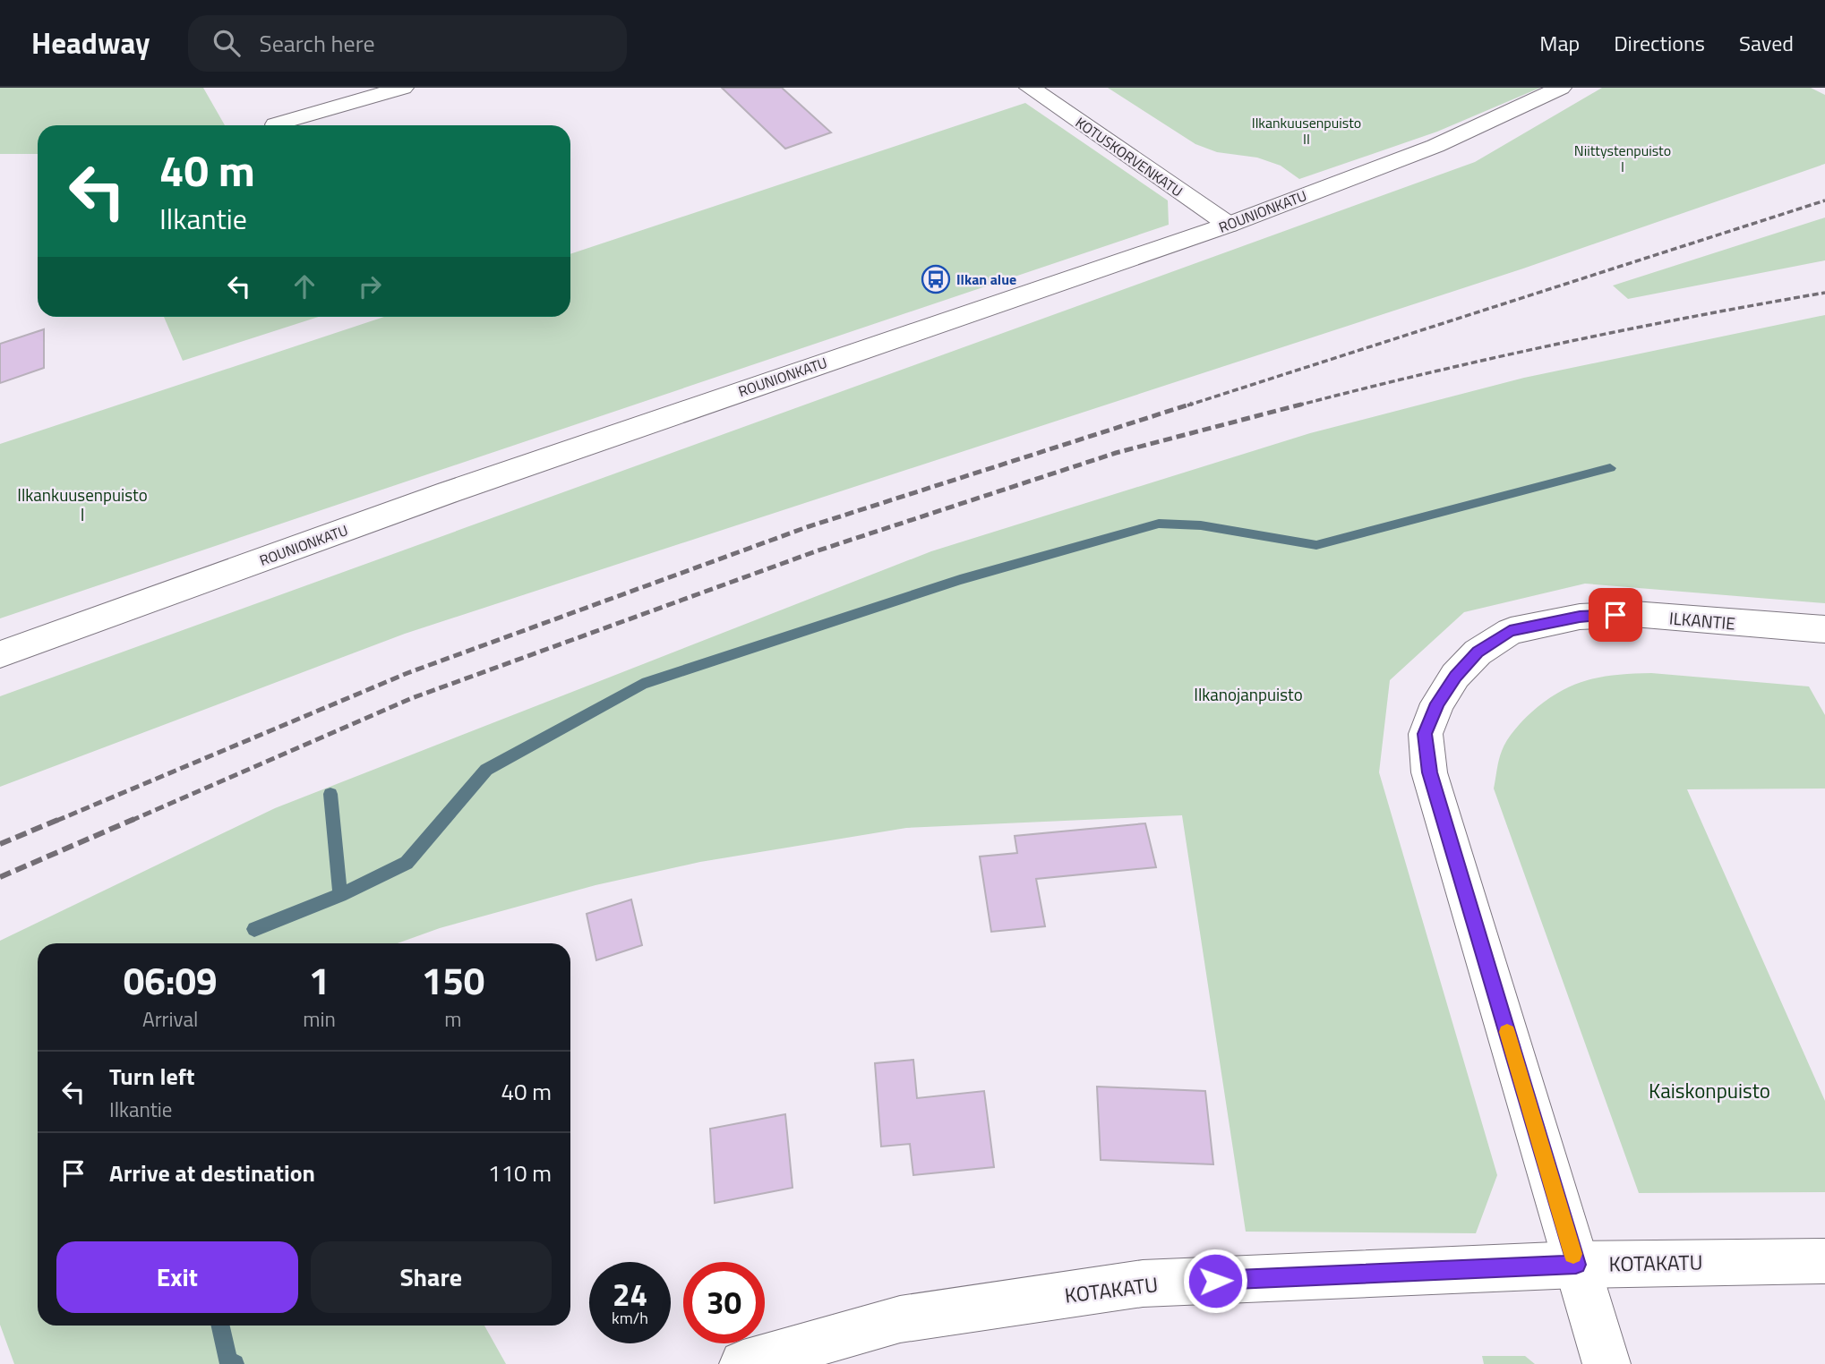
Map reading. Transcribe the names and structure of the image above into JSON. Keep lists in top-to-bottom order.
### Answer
{
  "streets": {
    "main road": [
      "KOTUSKORVENKATU",
      "ROUNIONKATU",
      "ILKANTIE",
      "KOTAKATU"
    ]
  },
  "crossings": [
    ["KOTUSKORVENKATU", "ROUNIONKATU"],
    ["ILKANTIE", "KOTAKATU"]
  ],
  "parks": [
    "Ilkankuusenpuisto II",
    "Niittystenpuisto I",
    "Ilkankuusenpuisto I",
    "Ilkanojanpuisto",
    "Kaiskonpuisto"
  ],
  "places": {
    "bus stop": ["Ilkan alue"]
  },
  "page": {
    "header": "Headway",
    "search": "Search here",
    "nav": ["Map", "Directions", "Saved"],
    "turn": ["40 m", "Ilkantie"],
    "eta": [
      "06:09",
      "Arrival",
      "1",
      "min",
      "150",
      "m"
    ],
    "list": [
      {
        "name": "Turn left",
        "note": "Ilkantie",
        "value": "40 m"
      },
      {
        "name": "Arrive at destination",
        "value": "110 m"
      }
    ],
    "buttons": ["Exit", "Share"],
    "speed": "24 km/h",
    "limit": "30"
  }
}
